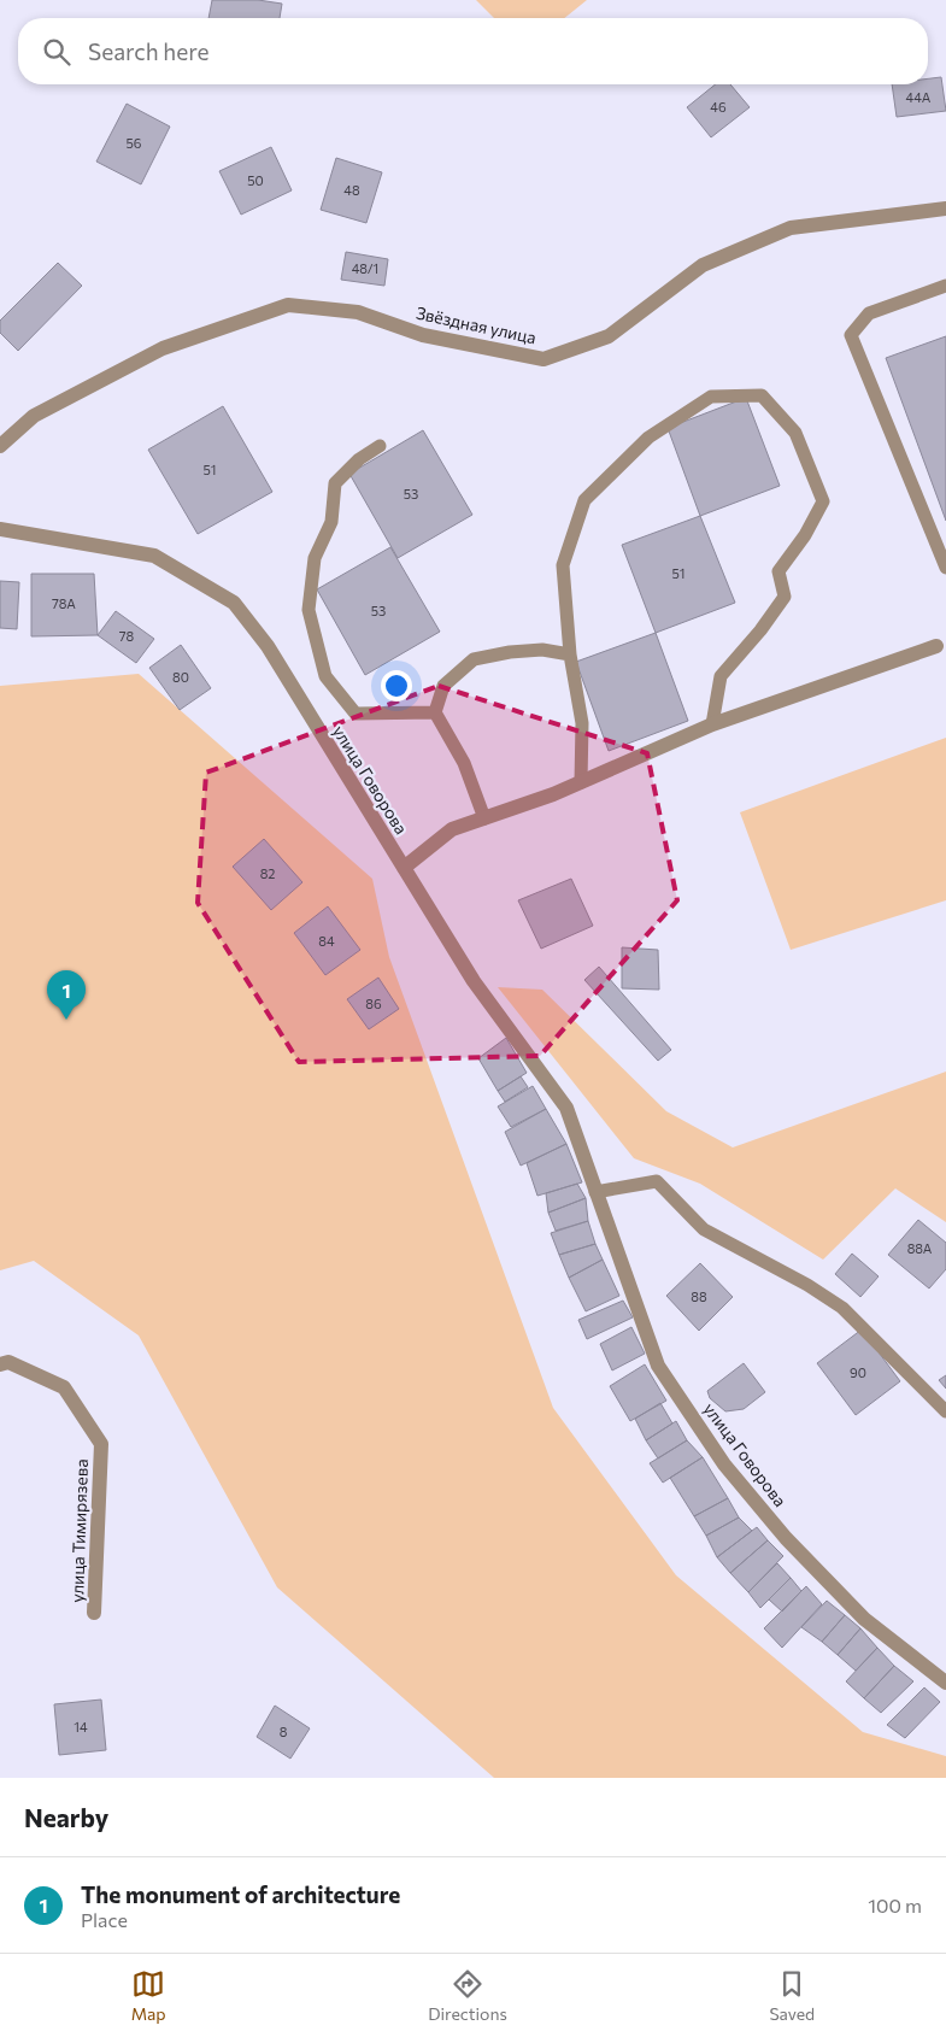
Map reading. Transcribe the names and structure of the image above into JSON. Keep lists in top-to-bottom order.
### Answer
{
  "streets": {
    "street": ["Звёздная улица", "улица Говорова", "улица Тимирязева"]
  },
  "house_numbers": [
    "44А",
    "46",
    "56",
    "50",
    "48",
    "48/1",
    "51",
    "53",
    "51",
    "78А",
    "53",
    "78",
    "80",
    "82",
    "84",
    "86",
    "88А",
    "88",
    "90",
    "14",
    "8"
  ],
  "page": {
    "search": "Search here",
    "pins": "1",
    "heading": "Nearby",
    "list": [
      {
        "mark": "1",
        "name": "The monument of architecture",
        "note": "Place",
        "value": "100 m"
      }
    ],
    "nav": ["Map", "Directions", "Saved"]
  }
}
